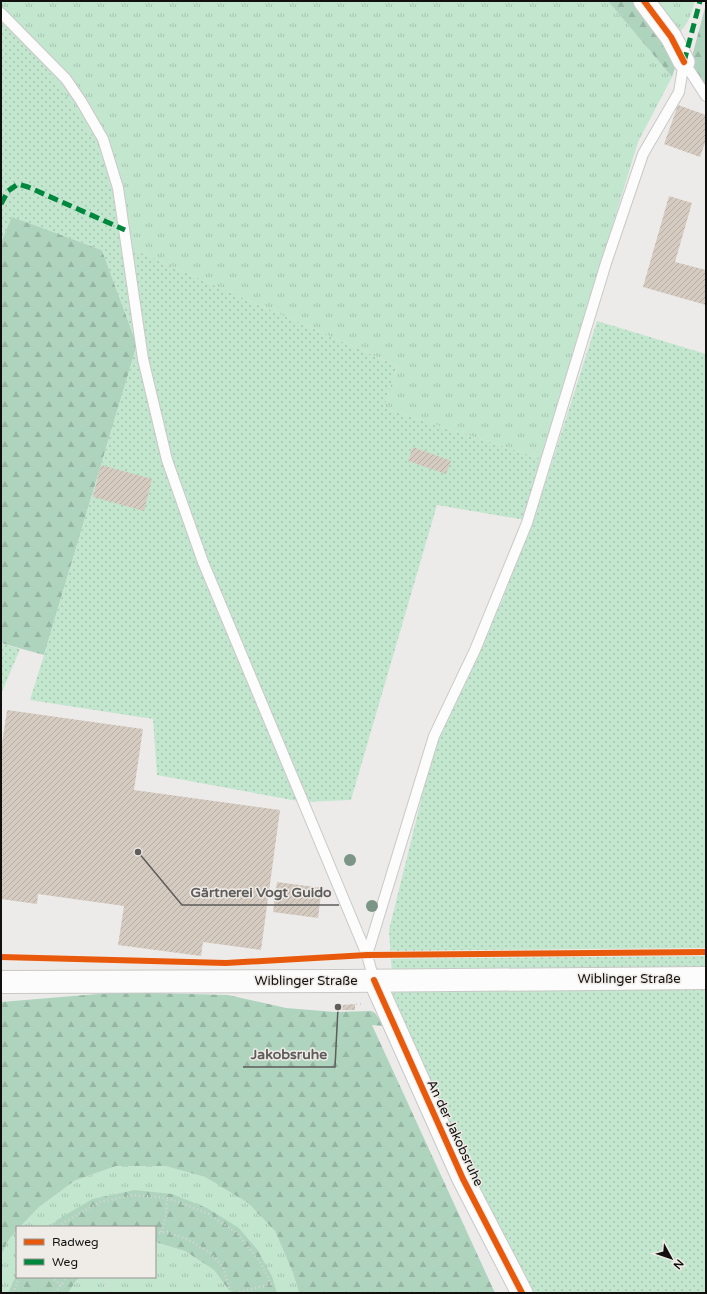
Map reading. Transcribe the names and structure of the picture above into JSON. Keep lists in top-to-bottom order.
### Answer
{
  "streets": {
    "main road": ["Wiblinger Straße"],
    "street": ["An der Jakobsruhe"]
  },
  "crossings": [
    ["Wiblinger Straße", "An der Jakobsruhe"]
  ],
  "places": ["Gärtnerei Vogt Guido", "Jakobsruhe"],
  "legend": ["Radweg", "Weg"],
  "north": "bottom right"
}
